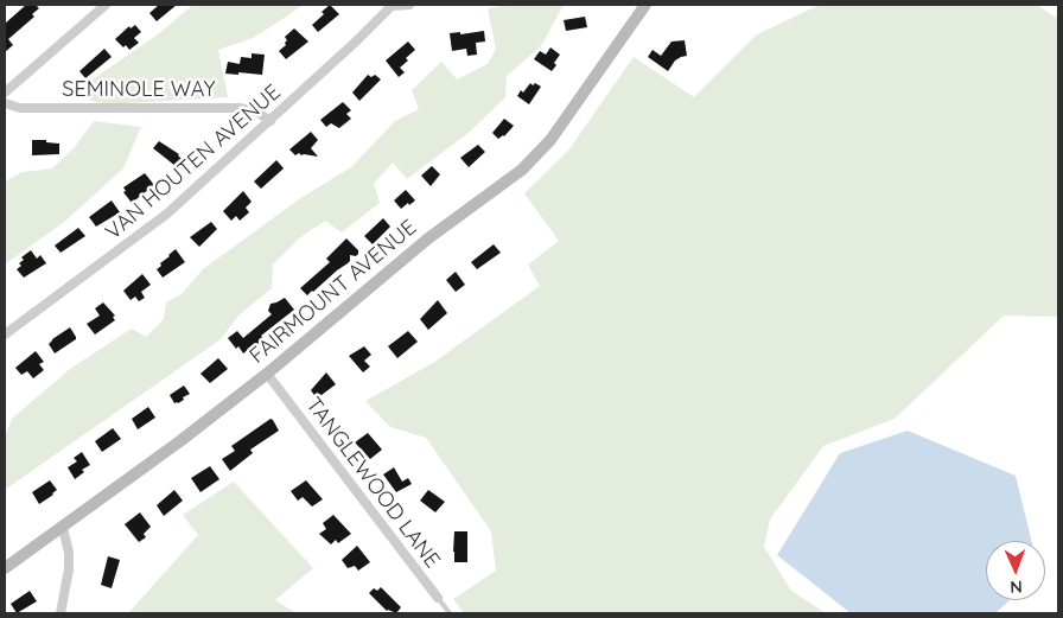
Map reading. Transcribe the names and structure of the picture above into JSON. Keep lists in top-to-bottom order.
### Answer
{
  "streets": {
    "main road": ["FAIRMOUNT AVENUE"],
    "street": ["SEMINOLE WAY", "VAN HOUTEN AVENUE", "TANGLEWOOD LANE"]
  },
  "crossings": [
    ["SEMINOLE WAY", "VAN HOUTEN AVENUE"],
    ["FAIRMOUNT AVENUE", "TANGLEWOOD LANE"]
  ],
  "north": "bottom"
}
